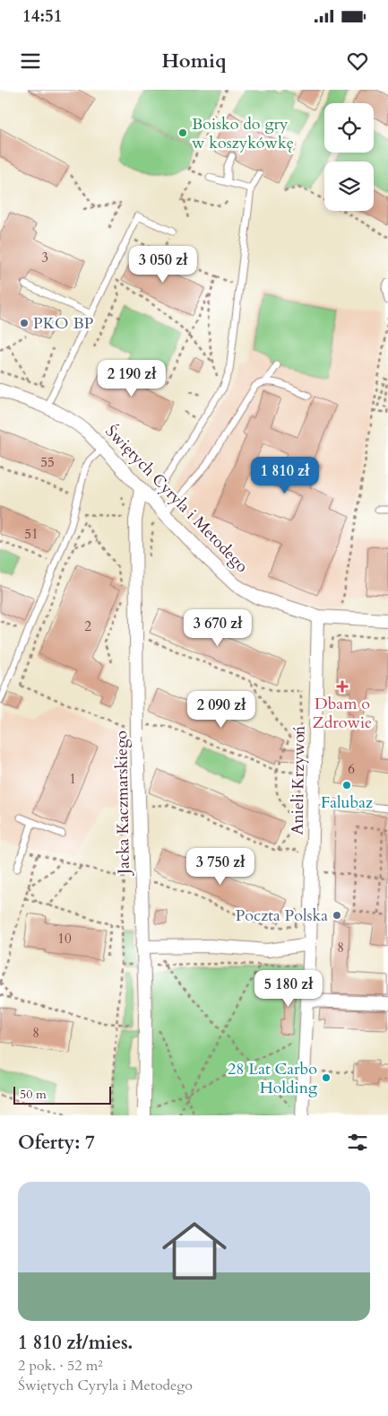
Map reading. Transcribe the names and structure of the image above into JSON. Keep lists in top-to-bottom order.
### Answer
{
  "streets": {
    "street": ["Świętych Cyryla i Metodego", "Anieli Krzywoń", "Jacka Kaczmarskiego"]
  },
  "crossings": [
    ["Świętych Cyryla i Metodego", "Anieli Krzywoń"],
    ["Świętych Cyryla i Metodego", "Jacka Kaczmarskiego"]
  ],
  "places": {
    "other": [
      "Boisko do gry w koszykówkę",
      "PKO BP",
      "Falubaz",
      "Poczta Polska",
      "28 Lat Carbo Holding"
    ],
    "health": ["Dbam o Zdrowie"]
  },
  "house_numbers": [
    "3",
    "55",
    "51",
    "2",
    "6",
    "1",
    "10",
    "8",
    "8"
  ],
  "scale_bar": "50 m",
  "page": {
    "status": "14:51",
    "header": "Homiq",
    "price": [
      "3 050 zł",
      "2 190 zł",
      "1 810 zł",
      "3 670 zł",
      "2 090 zł",
      "3 750 zł",
      "5 180 zł"
    ],
    "scale": "50 m",
    "heading": "Oferty: 7",
    "list": [
      {
        "name": "1 810 zł/mies.",
        "note": "2 pok. · 52 m² · Świętych Cyryla i Metodego"
      }
    ]
  }
}
